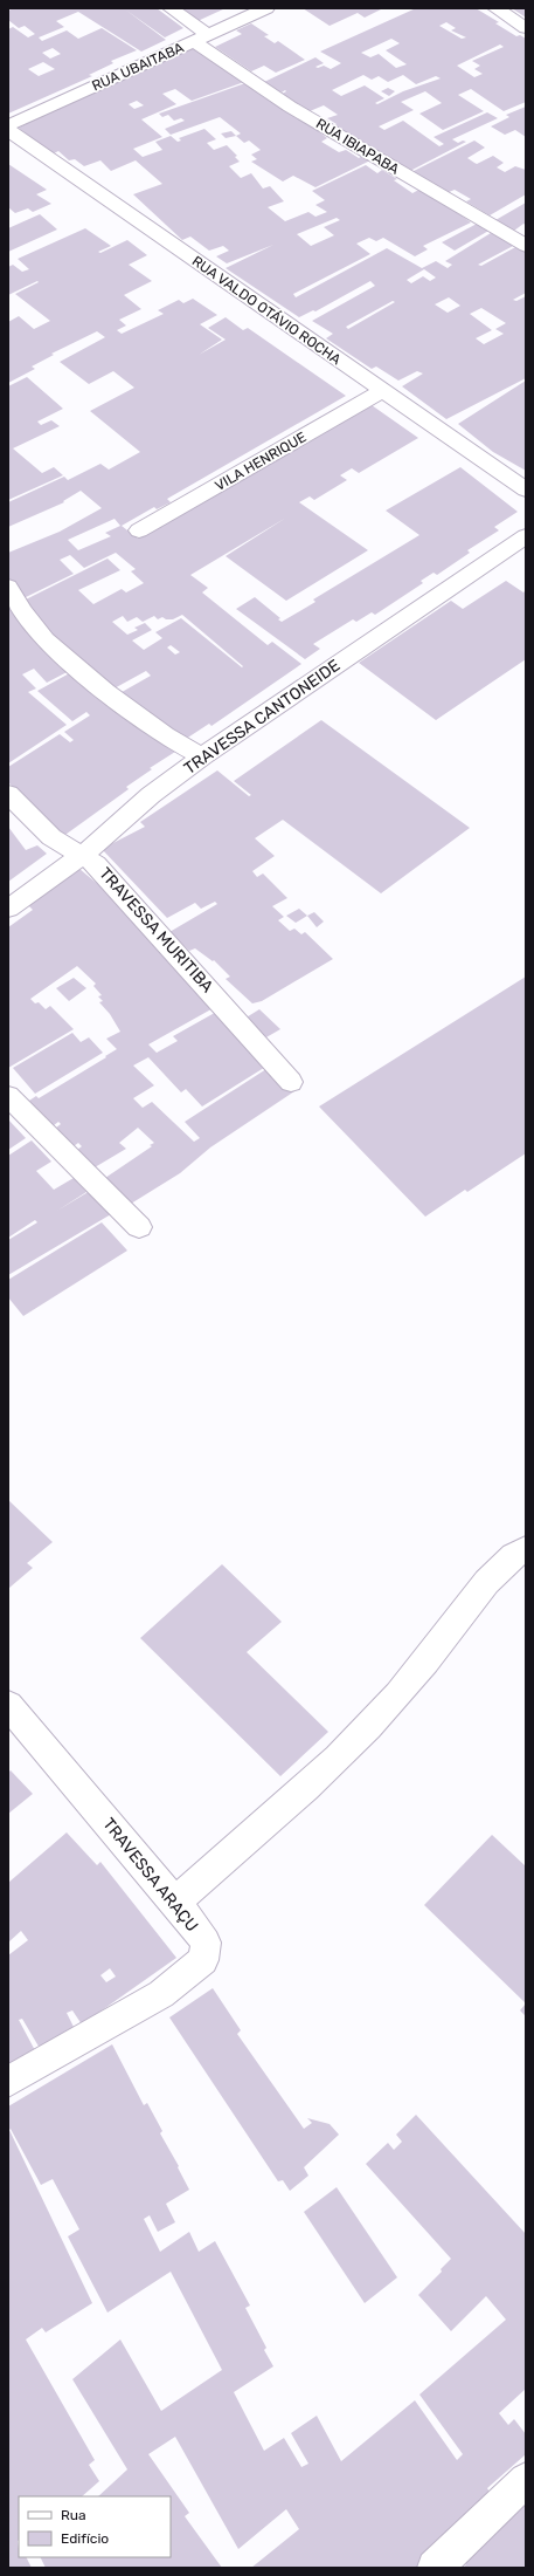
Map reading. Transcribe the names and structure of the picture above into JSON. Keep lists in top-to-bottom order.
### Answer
{
  "streets": {
    "street": [
      "RUA UBAITABA",
      "RUA IBIAPABA",
      "RUA VALDO OTÁVIO ROCHA",
      "VILA HENRIQUE",
      "TRAVESSA CANTONEIDE",
      "TRAVESSA MURITIBA",
      "TRAVESSA ARAÇU"
    ]
  },
  "crossings": [
    ["RUA UBAITABA", "RUA IBIAPABA"],
    ["RUA VALDO OTÁVIO ROCHA", "VILA HENRIQUE"],
    ["TRAVESSA CANTONEIDE", "TRAVESSA MURITIBA"]
  ],
  "legend": ["Rua", "Edifício"]
}
